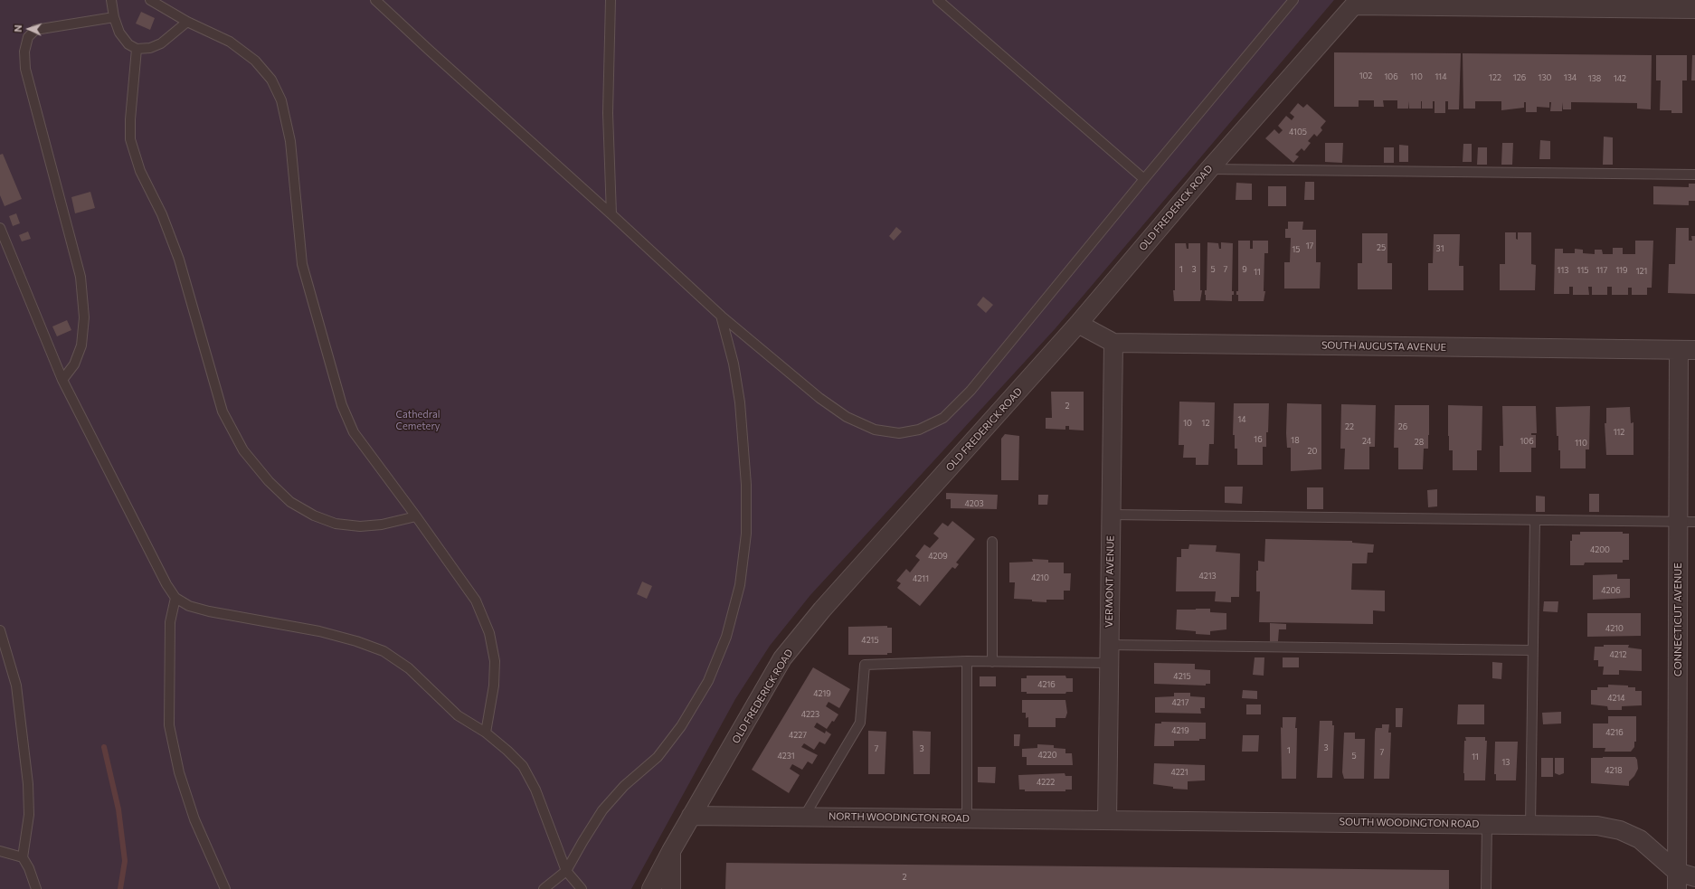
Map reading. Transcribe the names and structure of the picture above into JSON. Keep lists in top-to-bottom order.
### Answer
{
  "streets": {
    "street": [
      "OLD FREDERICK ROAD",
      "SOUTH AUGUSTA AVENUE",
      "VERMONT AVENUE",
      "CONNECTICUT AVENUE",
      "NORTH WOODINGTON ROAD",
      "SOUTH WOODINGTON ROAD"
    ]
  },
  "crossings": [
    ["OLD FREDERICK ROAD", "SOUTH AUGUSTA AVENUE"],
    ["OLD FREDERICK ROAD", "NORTH WOODINGTON ROAD"],
    ["SOUTH AUGUSTA AVENUE", "VERMONT AVENUE"],
    ["SOUTH AUGUSTA AVENUE", "CONNECTICUT AVENUE"],
    ["VERMONT AVENUE", "NORTH WOODINGTON ROAD"],
    ["VERMONT AVENUE", "SOUTH WOODINGTON ROAD"],
    ["CONNECTICUT AVENUE", "SOUTH WOODINGTON ROAD"],
    ["NORTH WOODINGTON ROAD", "SOUTH WOODINGTON ROAD"]
  ],
  "parks": ["Cathedral Cemetery"],
  "house_numbers": [
    "102",
    "106",
    "110",
    "114",
    "122",
    "126",
    "130",
    "134",
    "138",
    "142",
    "4105",
    "17",
    "25",
    "31",
    "15",
    "1",
    "3",
    "5",
    "7",
    "9",
    "113",
    "115",
    "117",
    "119",
    "121",
    "11",
    "2",
    "14",
    "10",
    "12",
    "22",
    "26",
    "112",
    "16",
    "18",
    "24",
    "106",
    "28",
    "110",
    "20",
    "4203",
    "4200",
    "4209",
    "4213",
    "4210",
    "4211",
    "4206",
    "4210",
    "4215",
    "4212",
    "4215",
    "4216",
    "4219",
    "4214",
    "4217",
    "4223",
    "4219",
    "4216",
    "4227",
    "3",
    "7",
    "3",
    "1",
    "7",
    "4220",
    "4231",
    "5",
    "11",
    "13",
    "4218",
    "4221",
    "4222",
    "2"
  ],
  "north": "left"
}
